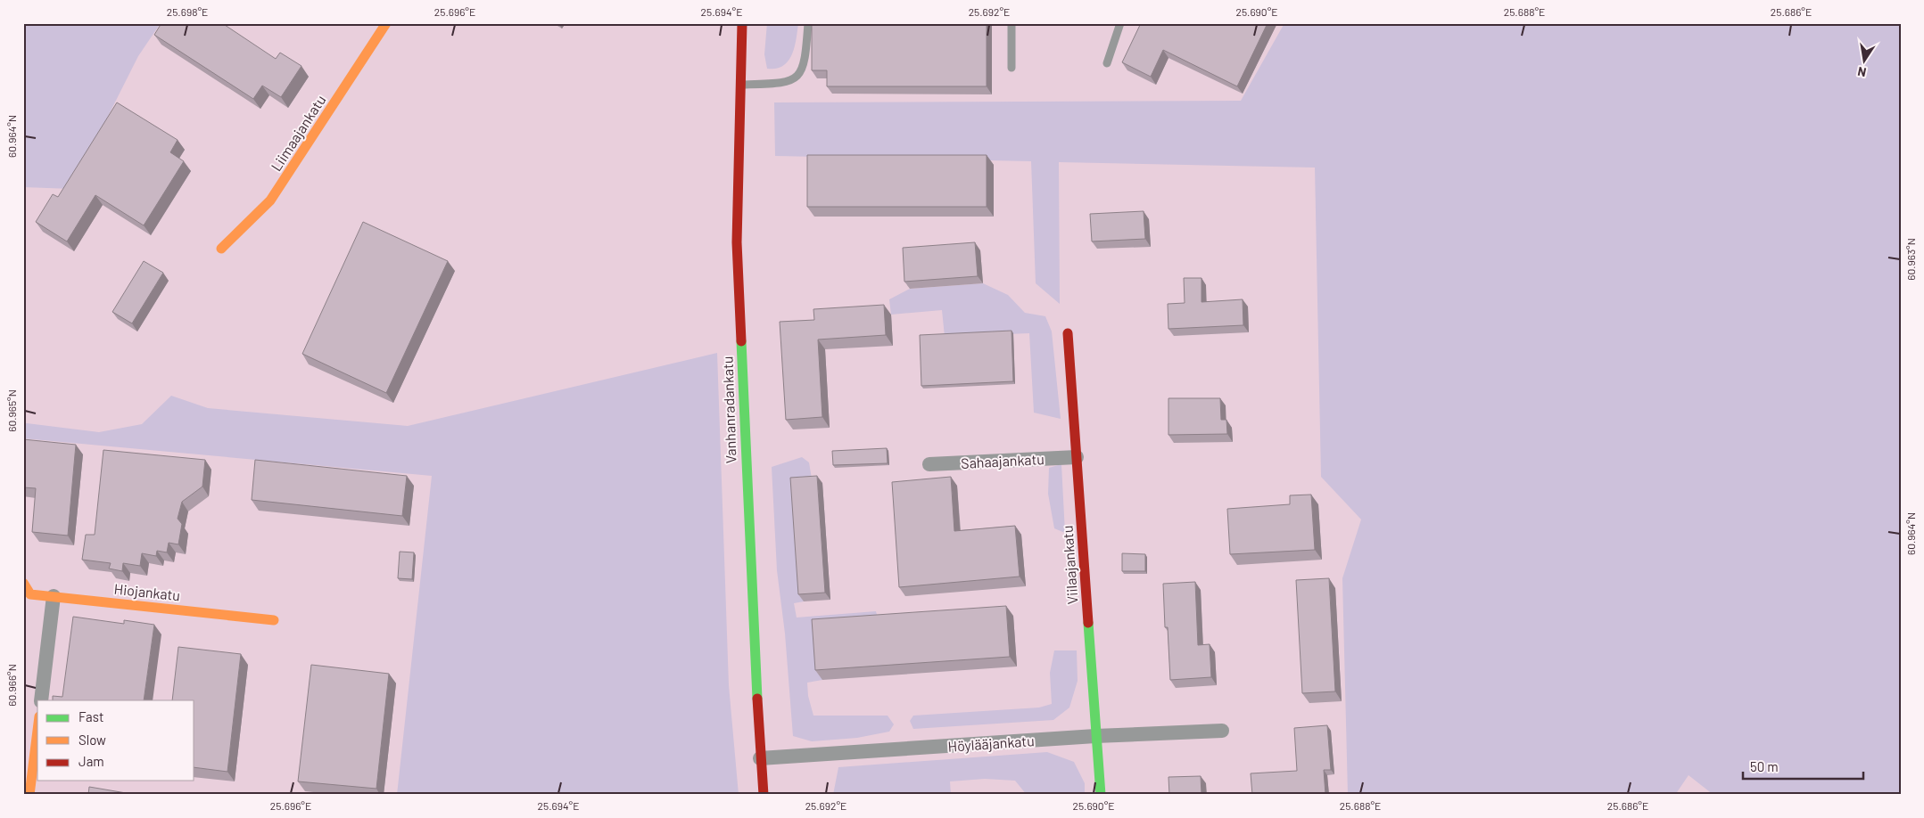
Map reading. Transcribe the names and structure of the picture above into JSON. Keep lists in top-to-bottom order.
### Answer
{
  "streets": {
    "street": [
      "Liimaajankatu",
      "Vanhanradankatu",
      "Sahaajankatu",
      "Viilaajankatu",
      "Hiojankatu",
      "Höylääjankatu"
    ]
  },
  "crossings": [
    ["Vanhanradankatu", "Höylääjankatu"],
    ["Sahaajankatu", "Viilaajankatu"],
    ["Viilaajankatu", "Höylääjankatu"]
  ],
  "legend": ["Fast", "Slow", "Jam"],
  "scale_bar": "50 m",
  "north": "bottom",
  "coordinates": [
    "25.698°E",
    "25.696°E",
    "25.694°E",
    "25.692°E",
    "25.690°E",
    "25.688°E",
    "25.686°E",
    "60.964°N",
    "60.963°N",
    "60.965°N",
    "60.966°N"
  ]
}
